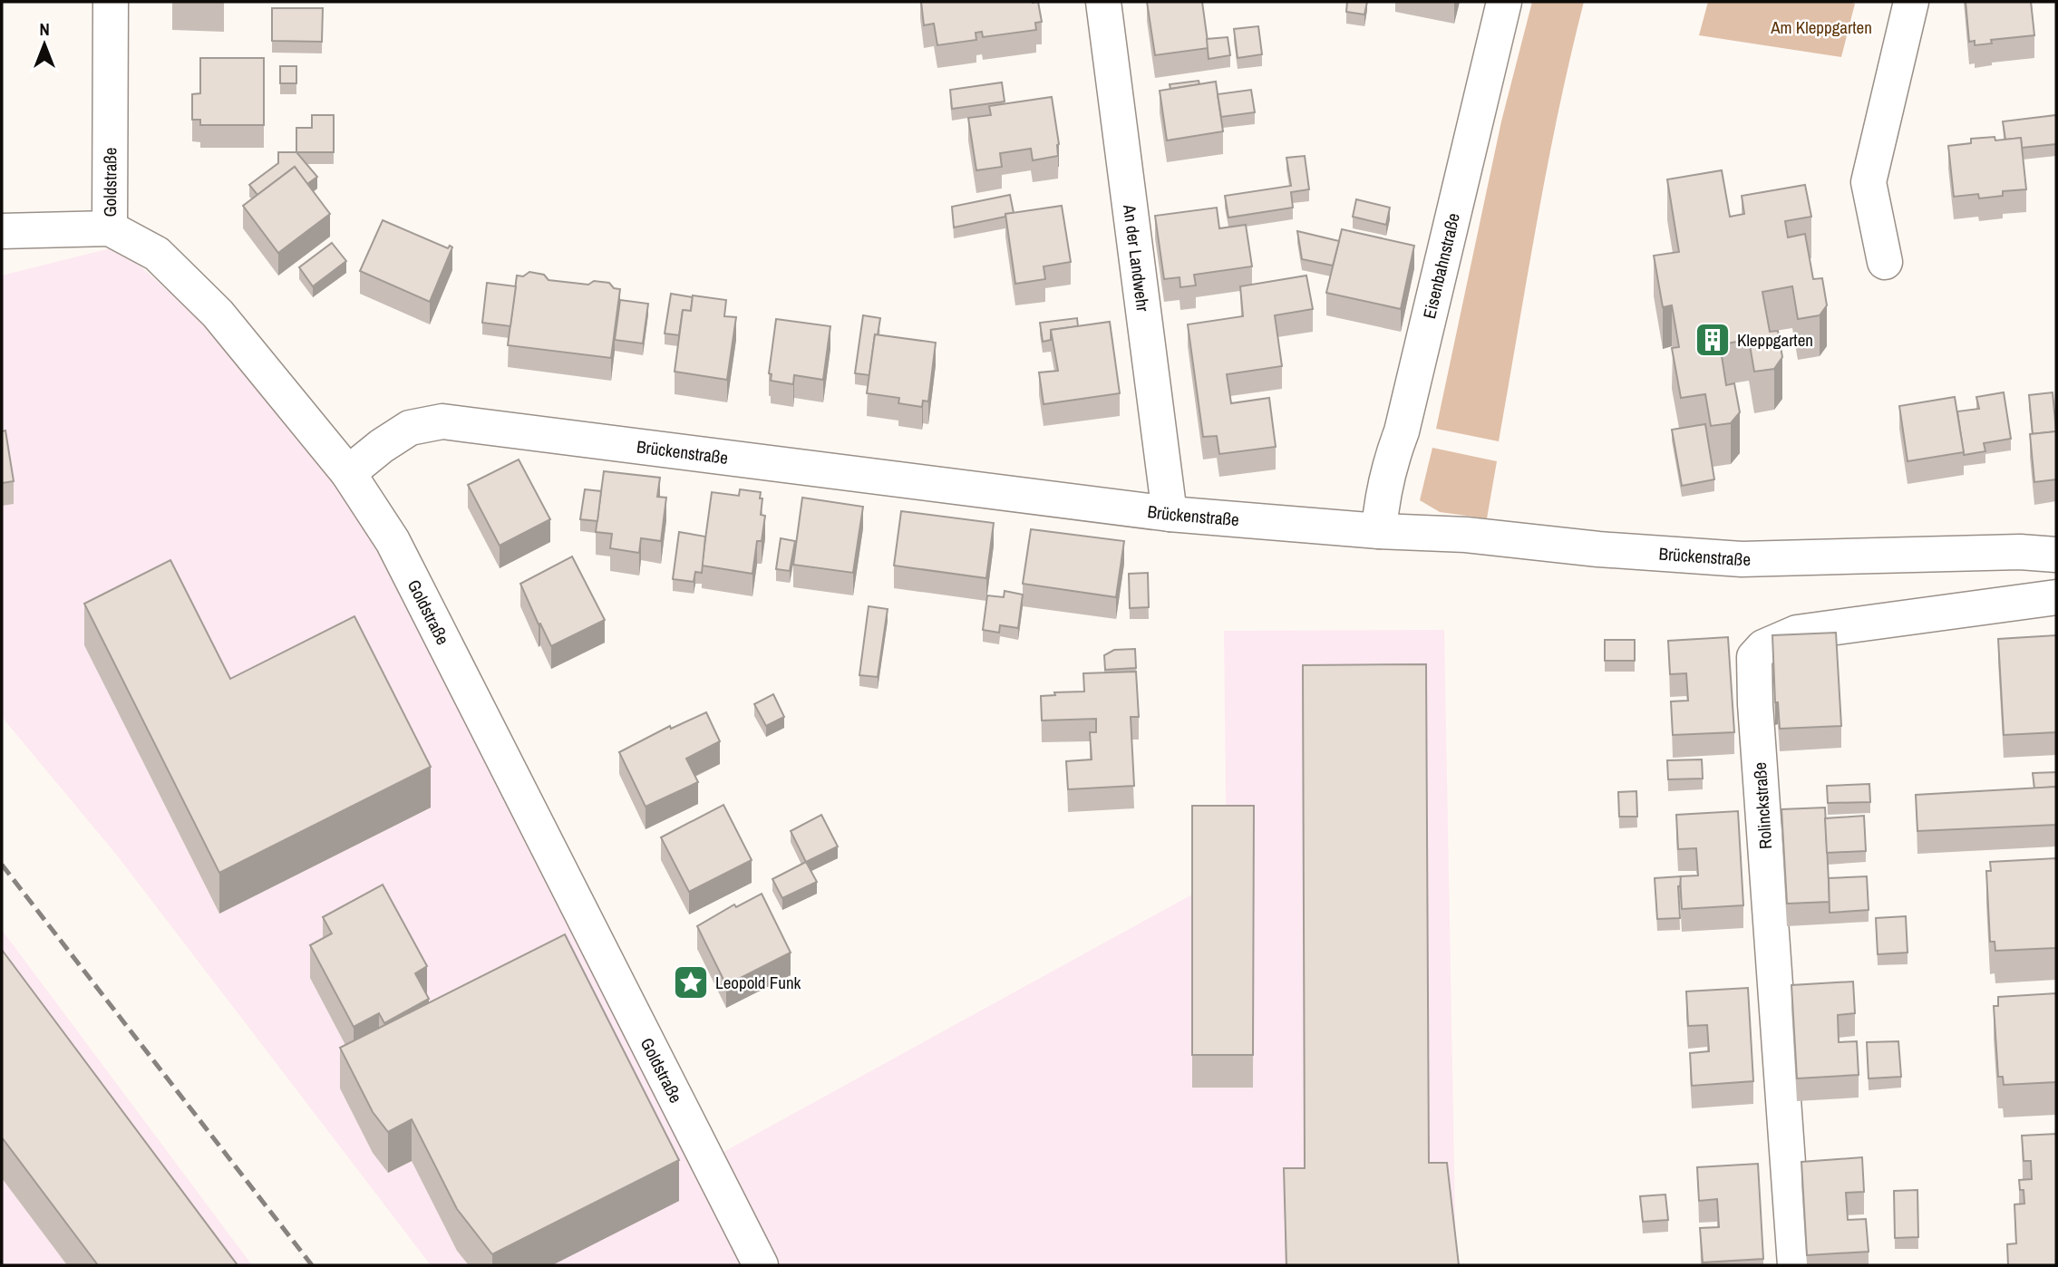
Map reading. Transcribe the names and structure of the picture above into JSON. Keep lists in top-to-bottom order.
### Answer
{
  "streets": {
    "street": [
      "Goldstraße",
      "An der Landwehr",
      "Eisenbahnstraße",
      "Brückenstraße",
      "Rolinckstraße"
    ]
  },
  "crossings": [
    ["Goldstraße", "Brückenstraße"],
    ["An der Landwehr", "Brückenstraße"],
    ["Eisenbahnstraße", "Brückenstraße"]
  ],
  "parks": ["Am Kleppgarten"],
  "places": {
    "building": ["Kleppgarten"],
    "place": ["Leopold Funk"]
  },
  "north": "top"
}
